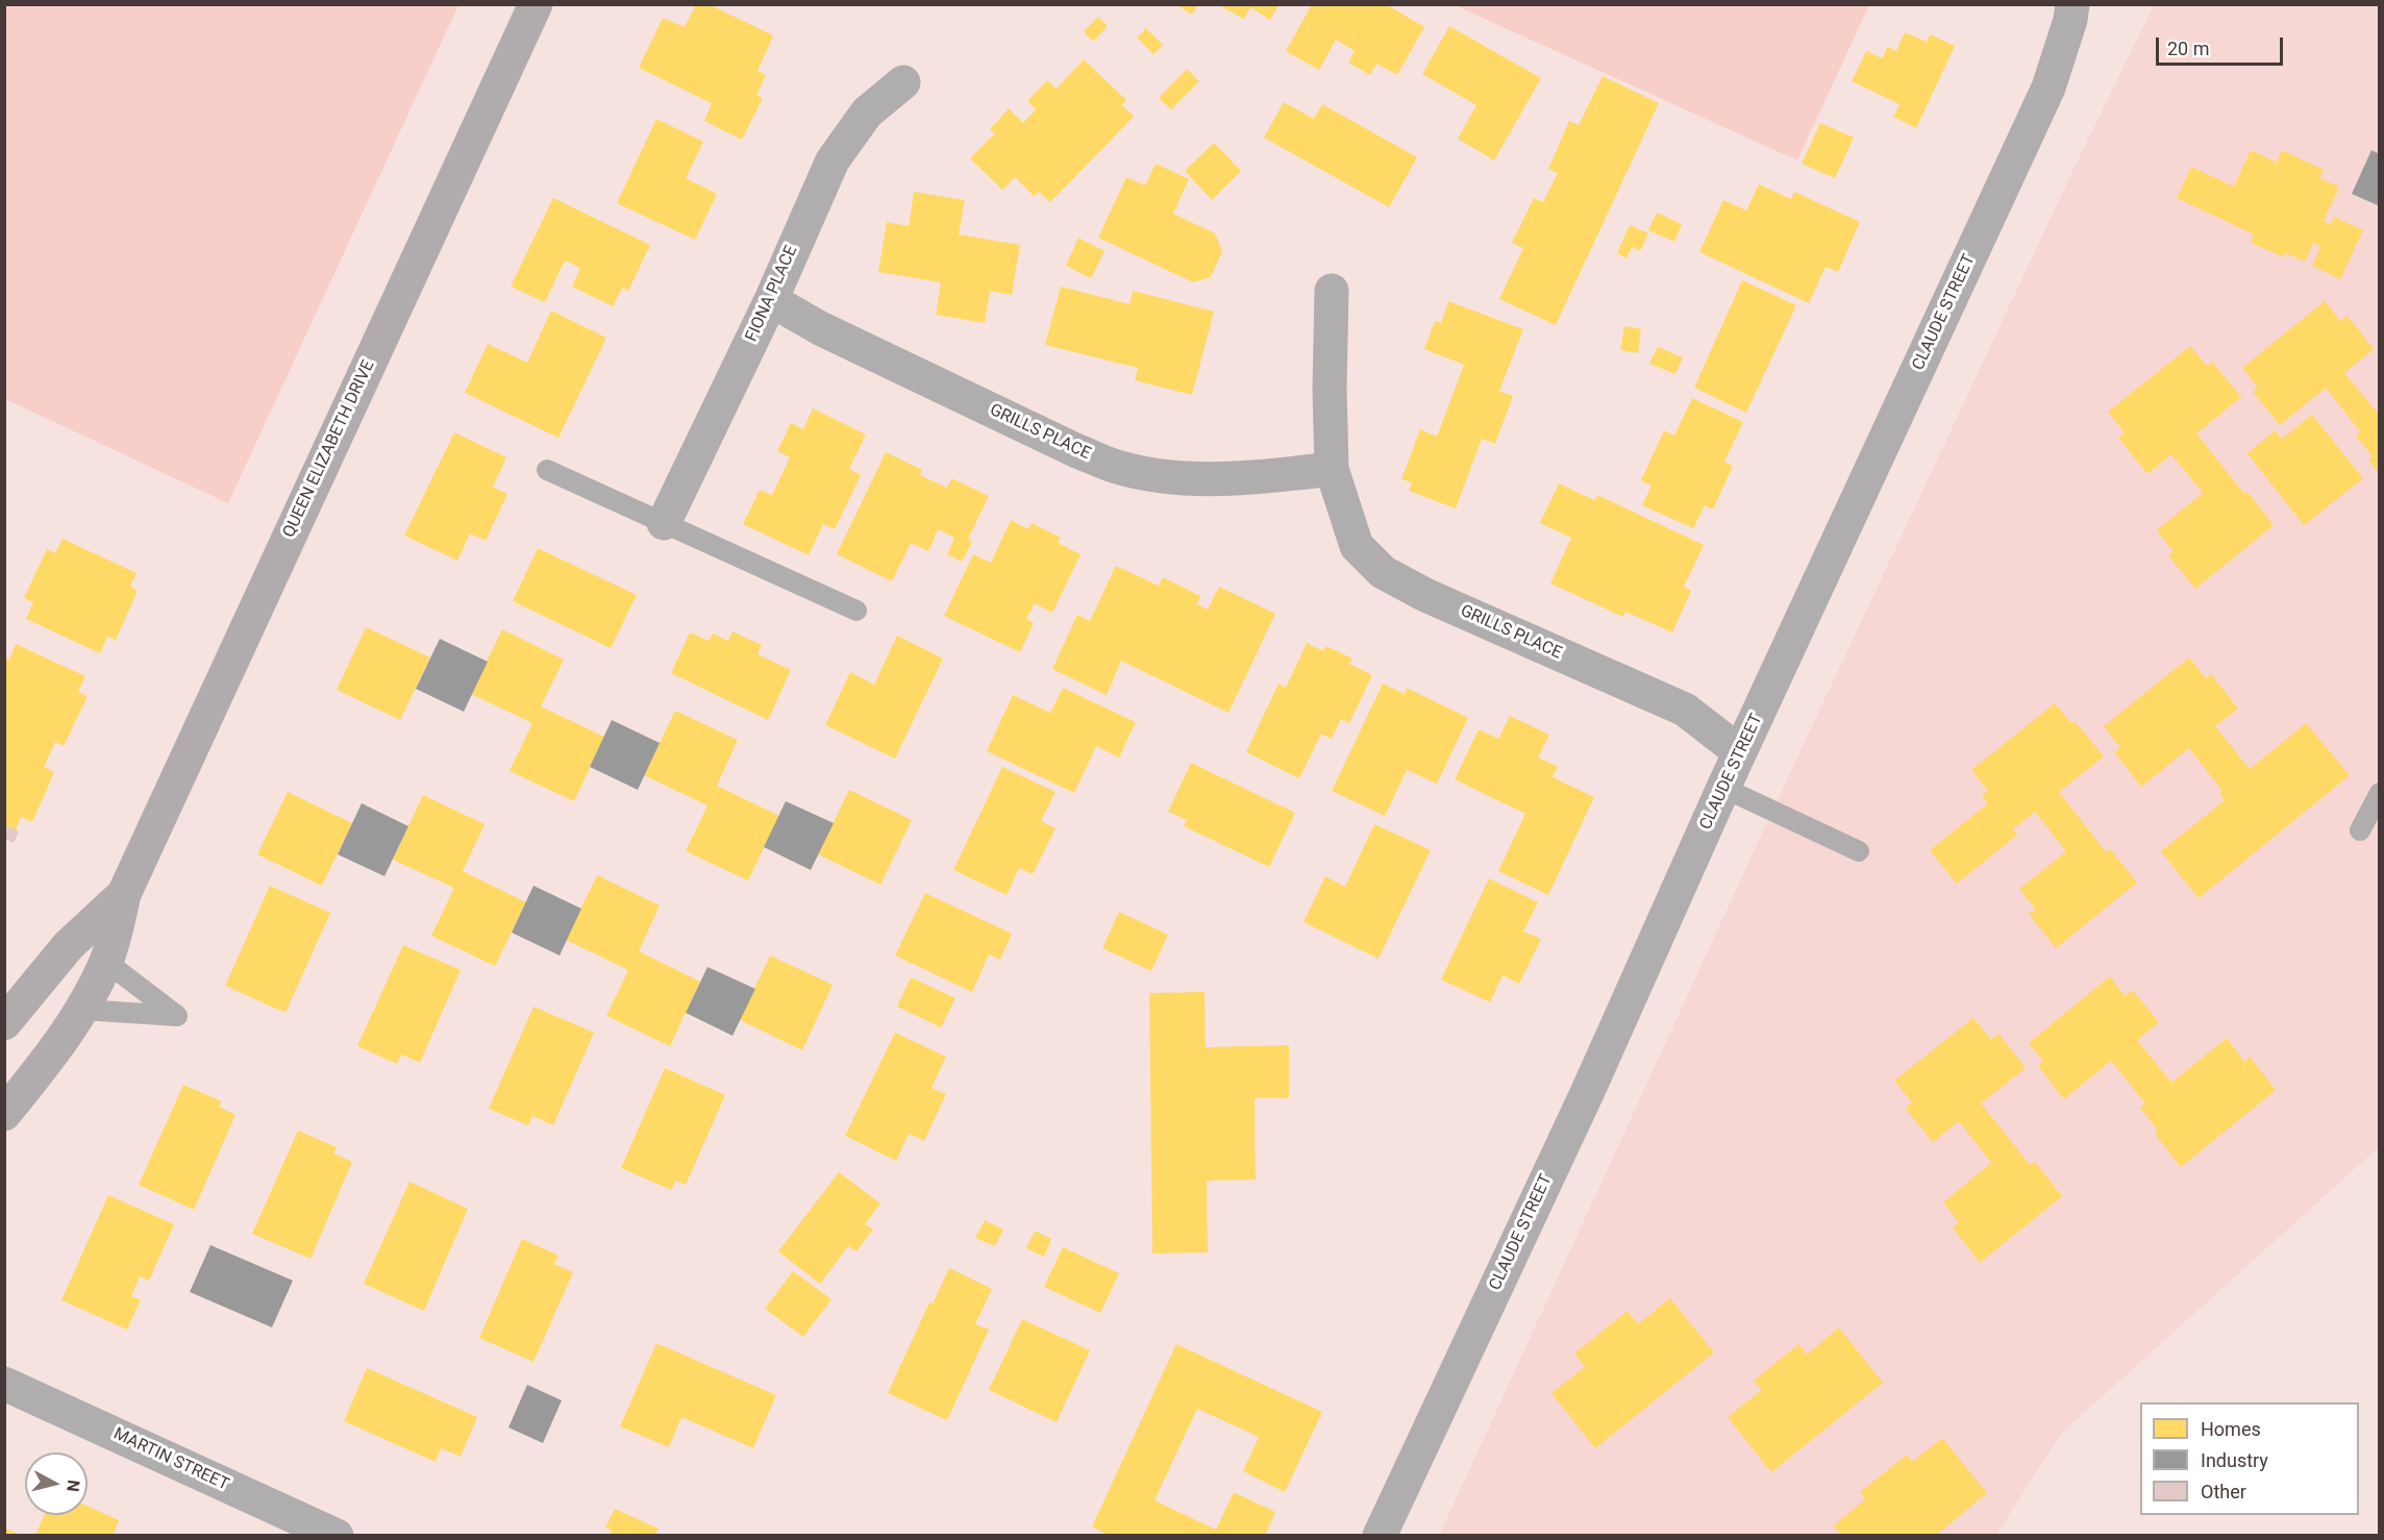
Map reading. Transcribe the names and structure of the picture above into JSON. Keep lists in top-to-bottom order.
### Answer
{
  "streets": {
    "main road": ["QUEEN ELIZABETH DRIVE"],
    "street": [
      "FIONA PLACE",
      "CLAUDE STREET",
      "GRILLS PLACE",
      "MARTIN STREET"
    ]
  },
  "crossings": [
    ["FIONA PLACE", "GRILLS PLACE"],
    ["CLAUDE STREET", "GRILLS PLACE"]
  ],
  "legend": ["Homes", "Industry", "Other"],
  "scale_bar": "20 m",
  "north": "right"
}
